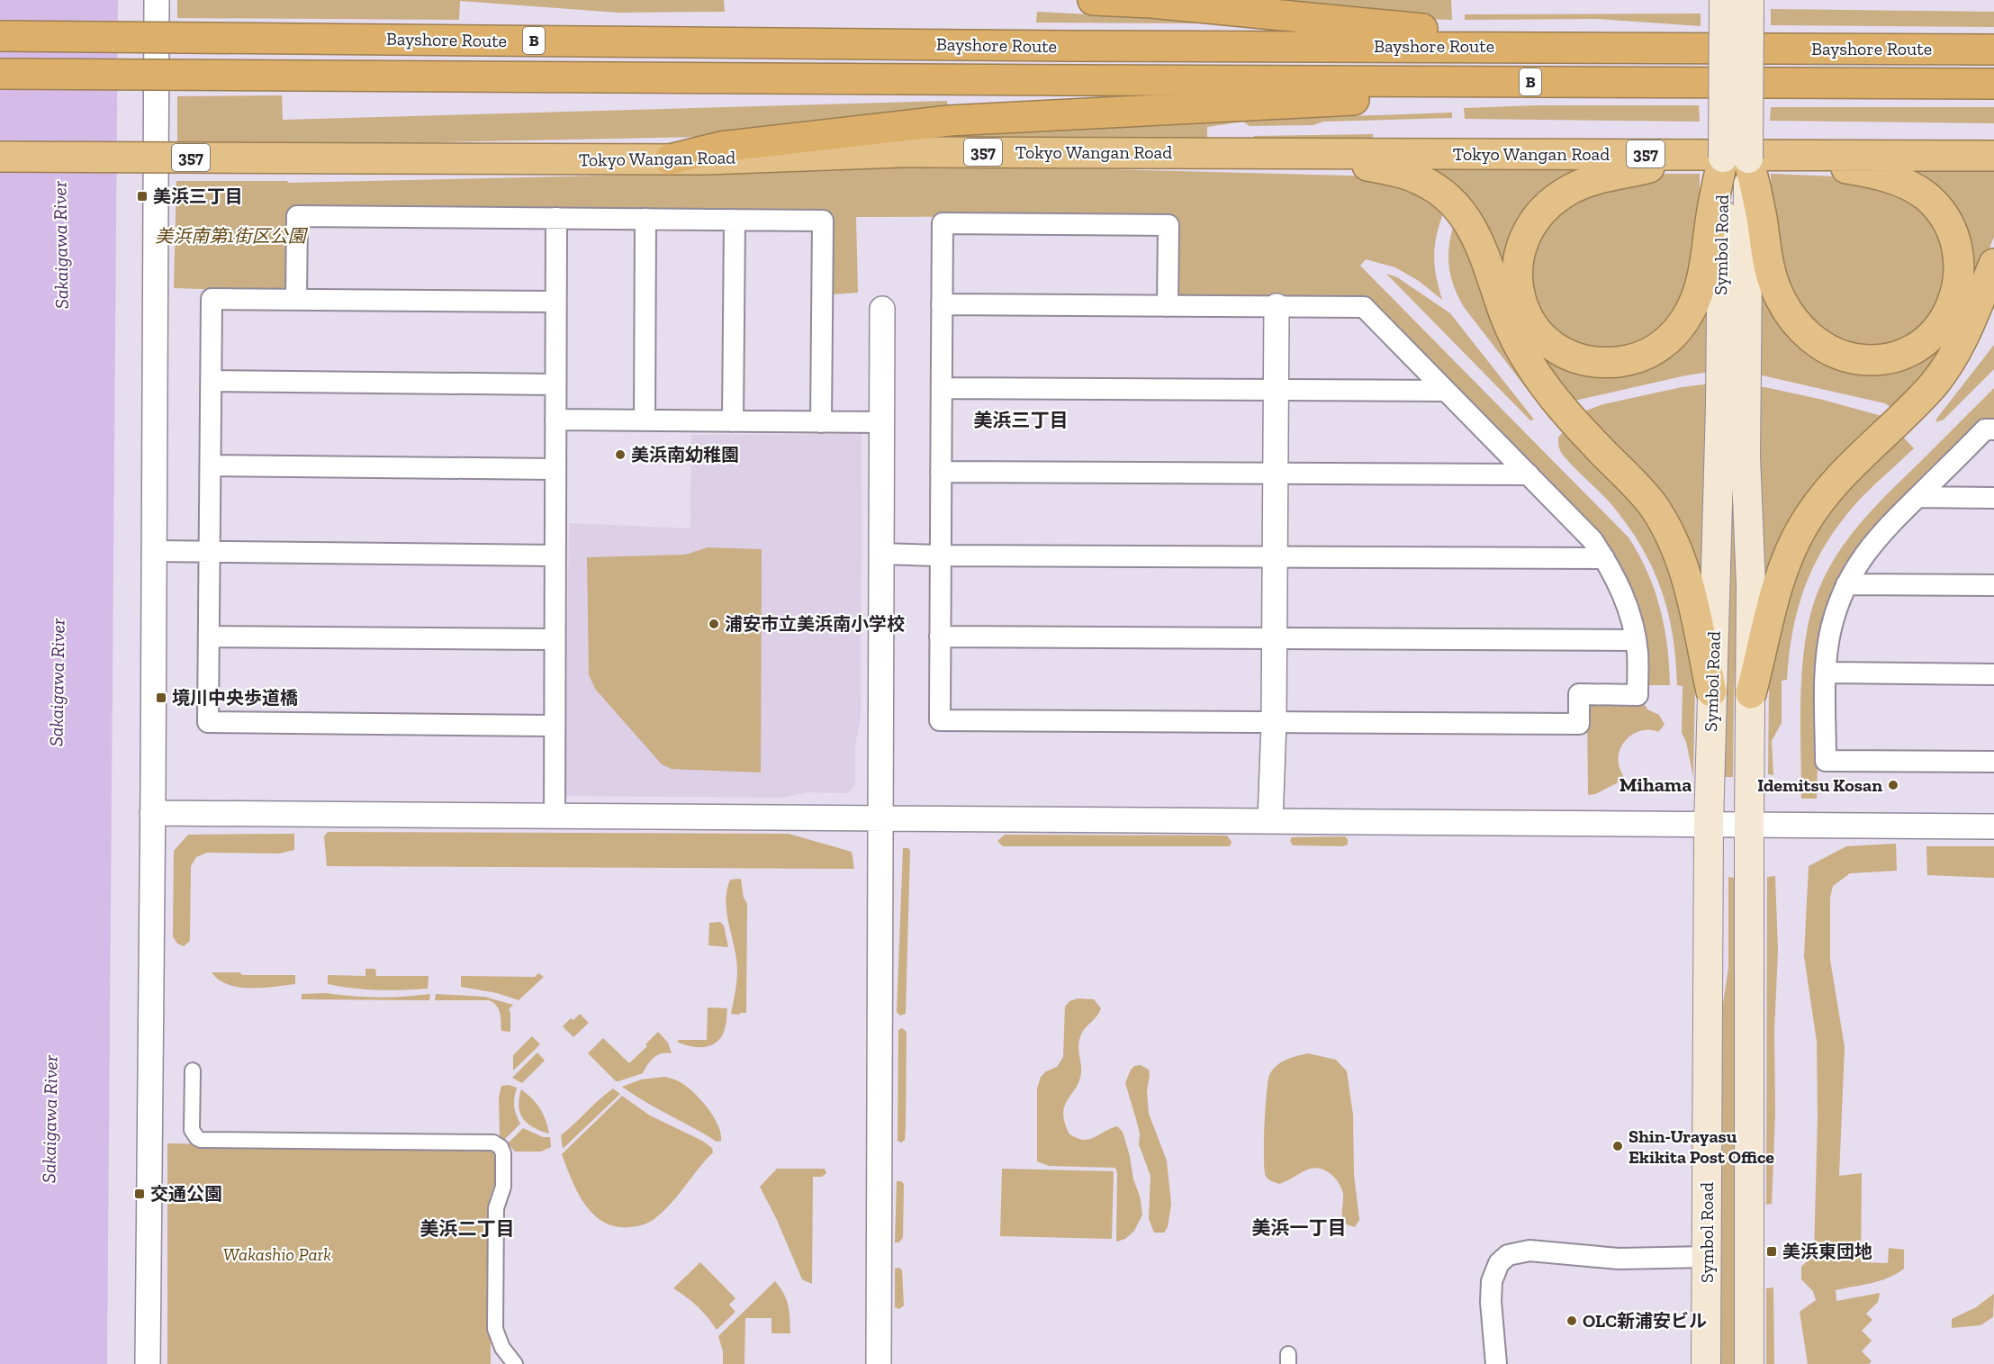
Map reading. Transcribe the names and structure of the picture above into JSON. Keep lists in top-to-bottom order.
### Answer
{
  "streets": {
    "highway": [
      "Bayshore Route",
      "B",
      "357",
      "Tokyo Wangan Road"
    ],
    "main road": ["Symbol Road"]
  },
  "districts": [
    "美浜三丁目",
    "Mihama",
    "美浜一丁目",
    "美浜二丁目"
  ],
  "water": ["Sakaigawa River"],
  "parks": ["美浜南第1街区公園", "Wakashio Park"],
  "places": {
    "transit": [
      "美浜三丁目",
      "境川中央歩道橋",
      "交通公園",
      "美浜東団地"
    ],
    "other": [
      "美浜南幼稚園",
      "浦安市立美浜南小学校",
      "Idemitsu Kosan",
      "Shin-Urayasu Ekikita Post Office",
      "OLC新浦安ビル"
    ]
  }
}
